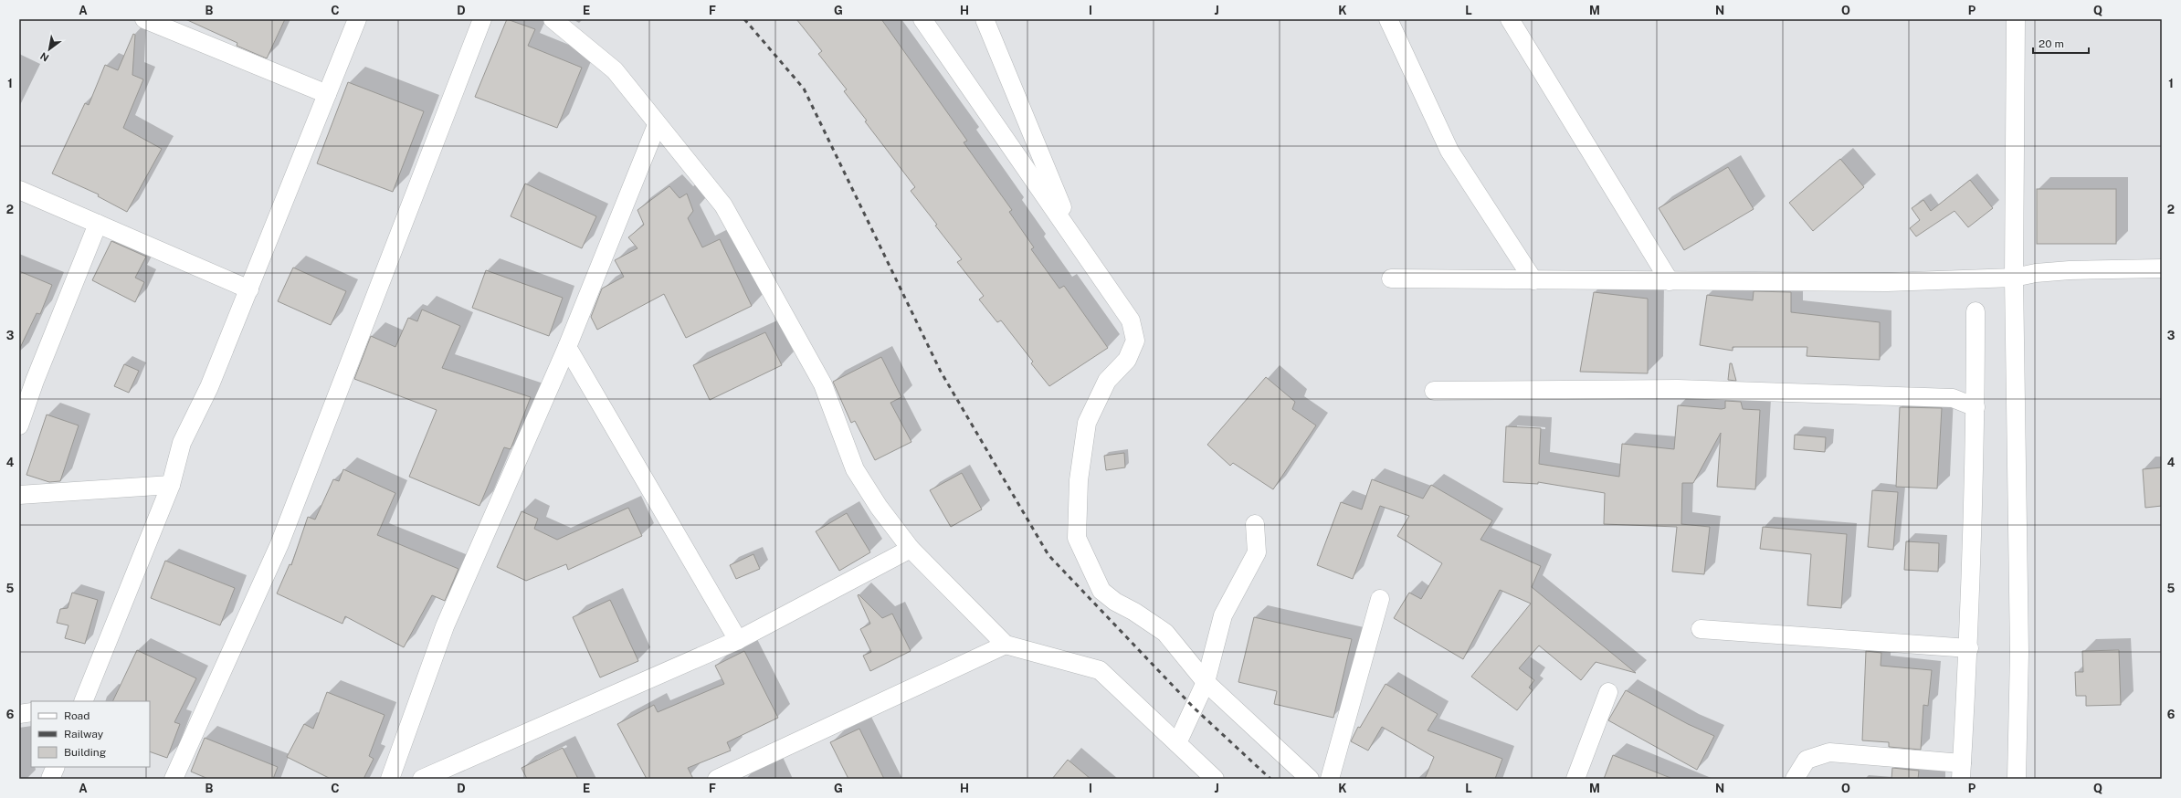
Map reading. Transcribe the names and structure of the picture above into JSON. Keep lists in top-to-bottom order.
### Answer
{
  "legend": ["Road", "Railway", "Building"],
  "scale_bar": "20 m",
  "north": "bottom left",
  "grid": {
    "columns": [
      "A",
      "B",
      "C",
      "D",
      "E",
      "F",
      "G",
      "H",
      "I",
      "J",
      "K",
      "L",
      "M",
      "N",
      "O",
      "P",
      "Q"
    ],
    "rows": [
      "1",
      "2",
      "3",
      "4",
      "5",
      "6"
    ]
  }
}
